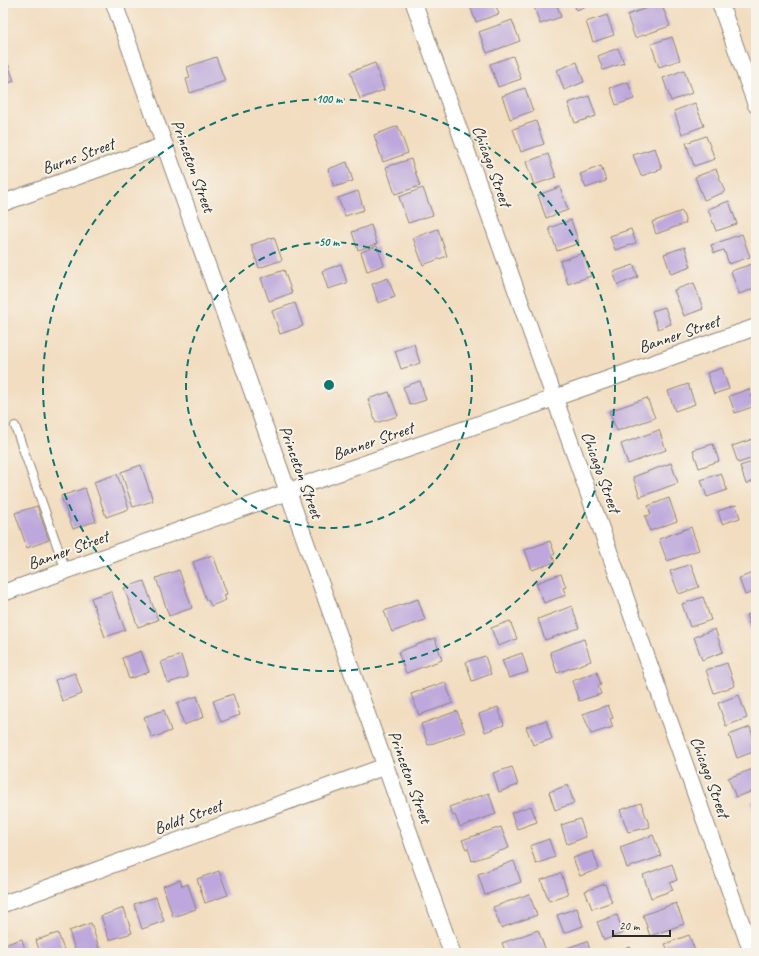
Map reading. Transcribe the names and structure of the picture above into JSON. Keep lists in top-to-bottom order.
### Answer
{
  "streets": {
    "street": [
      "Burns Street",
      "Princeton Street",
      "Chicago Street",
      "Banner Street",
      "Boldt Street"
    ]
  },
  "crossings": [
    ["Burns Street", "Princeton Street"],
    ["Princeton Street", "Banner Street"],
    ["Princeton Street", "Boldt Street"],
    ["Chicago Street", "Banner Street"]
  ],
  "scale_bar": "20 m",
  "rings": ["100 m", "50 m"]
}
